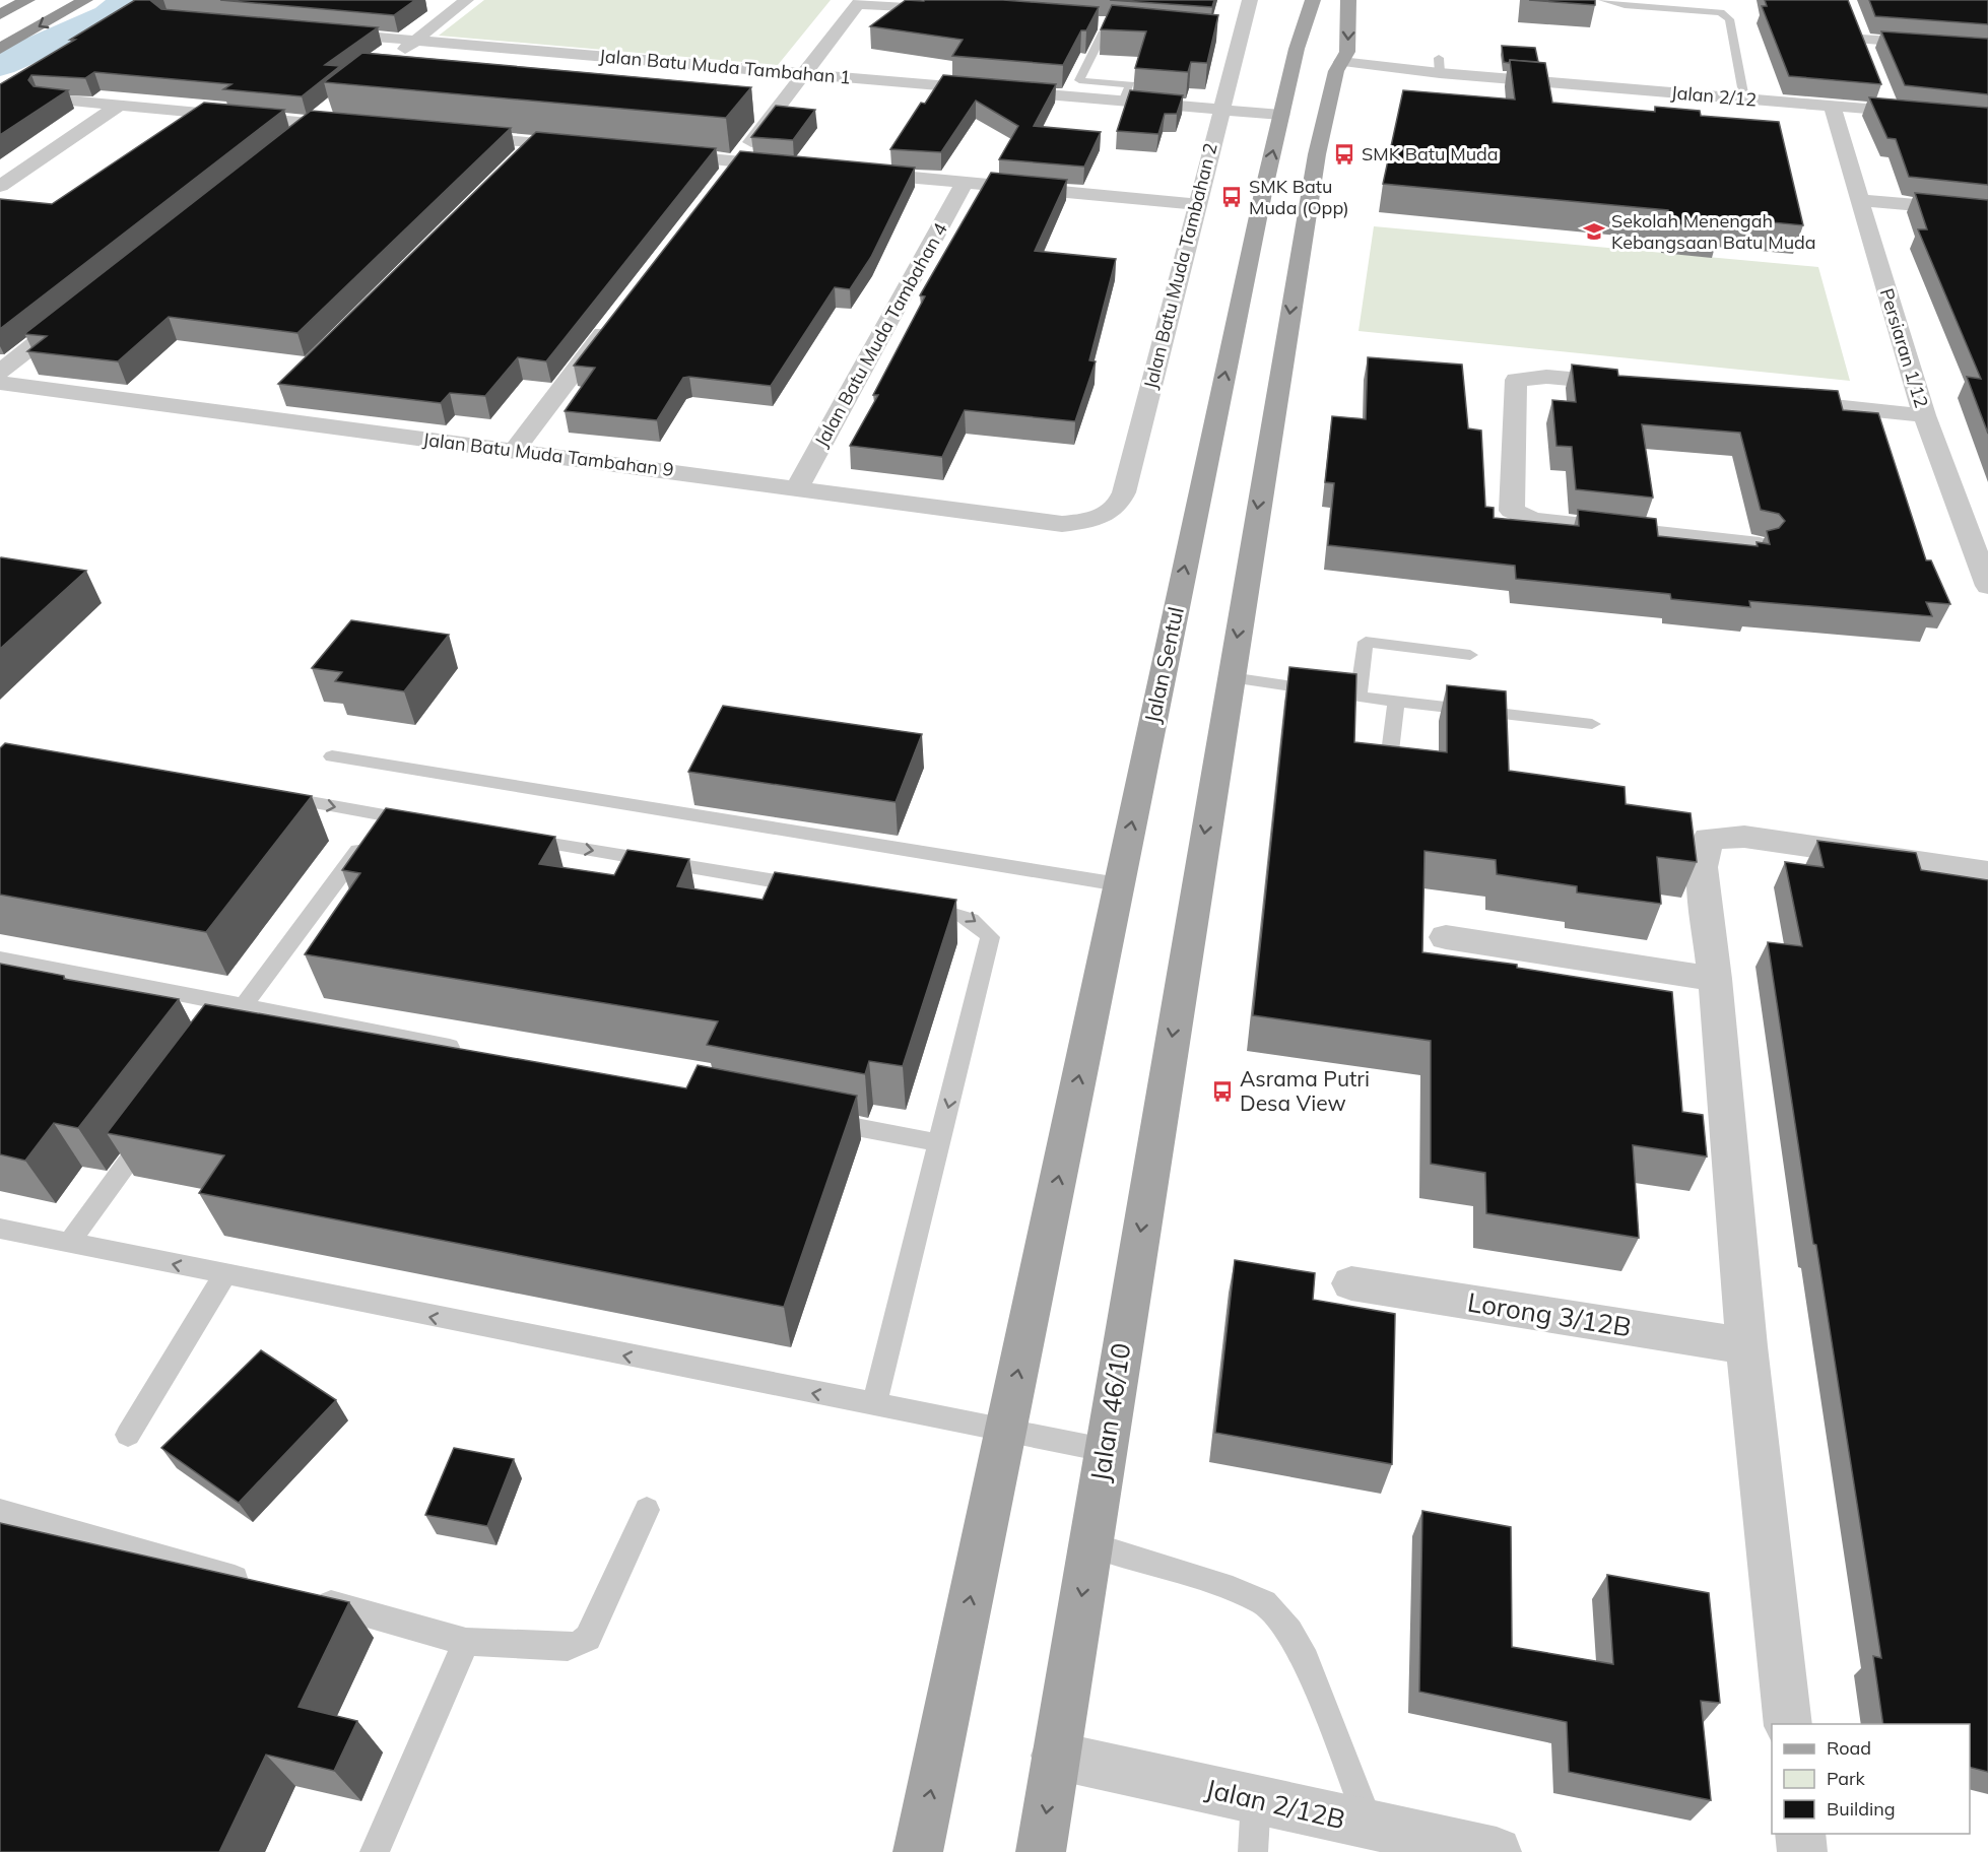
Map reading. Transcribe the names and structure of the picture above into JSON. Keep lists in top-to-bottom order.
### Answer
{
  "streets": {
    "main road": ["Jalan Sentul", "Jalan 46/10"],
    "street": [
      "Jalan Batu Muda Tambahan 1",
      "Jalan 2/12",
      "Jalan Batu Muda Tambahan 2",
      "Jalan Batu Muda Tambahan 4",
      "Persiaran 1/12",
      "Jalan Batu Muda Tambahan 9",
      "Lorong 3/12B",
      "Jalan 2/12B"
    ]
  },
  "crossings": [
    ["Jalan Batu Muda Tambahan 1", "Jalan Batu Muda Tambahan 2"],
    ["Jalan Batu Muda Tambahan 1", "Jalan Sentul"],
    ["Jalan 2/12", "Persiaran 1/12"],
    ["Jalan Batu Muda Tambahan 2", "Jalan Batu Muda Tambahan 9"],
    ["Jalan Batu Muda Tambahan 4", "Jalan Batu Muda Tambahan 9"],
    ["Jalan 46/10", "Jalan 2/12B"]
  ],
  "one_way": ["Jalan 46/10"],
  "places": {
    "bus stop": ["SMK Batu Muda", "SMK Batu Muda (Opp)", "Asrama Putri Desa View"],
    "school or university": ["Sekolah Menengah Kebangsaan Batu Muda"]
  },
  "legend": ["Road", "Park", "Building"]
}
